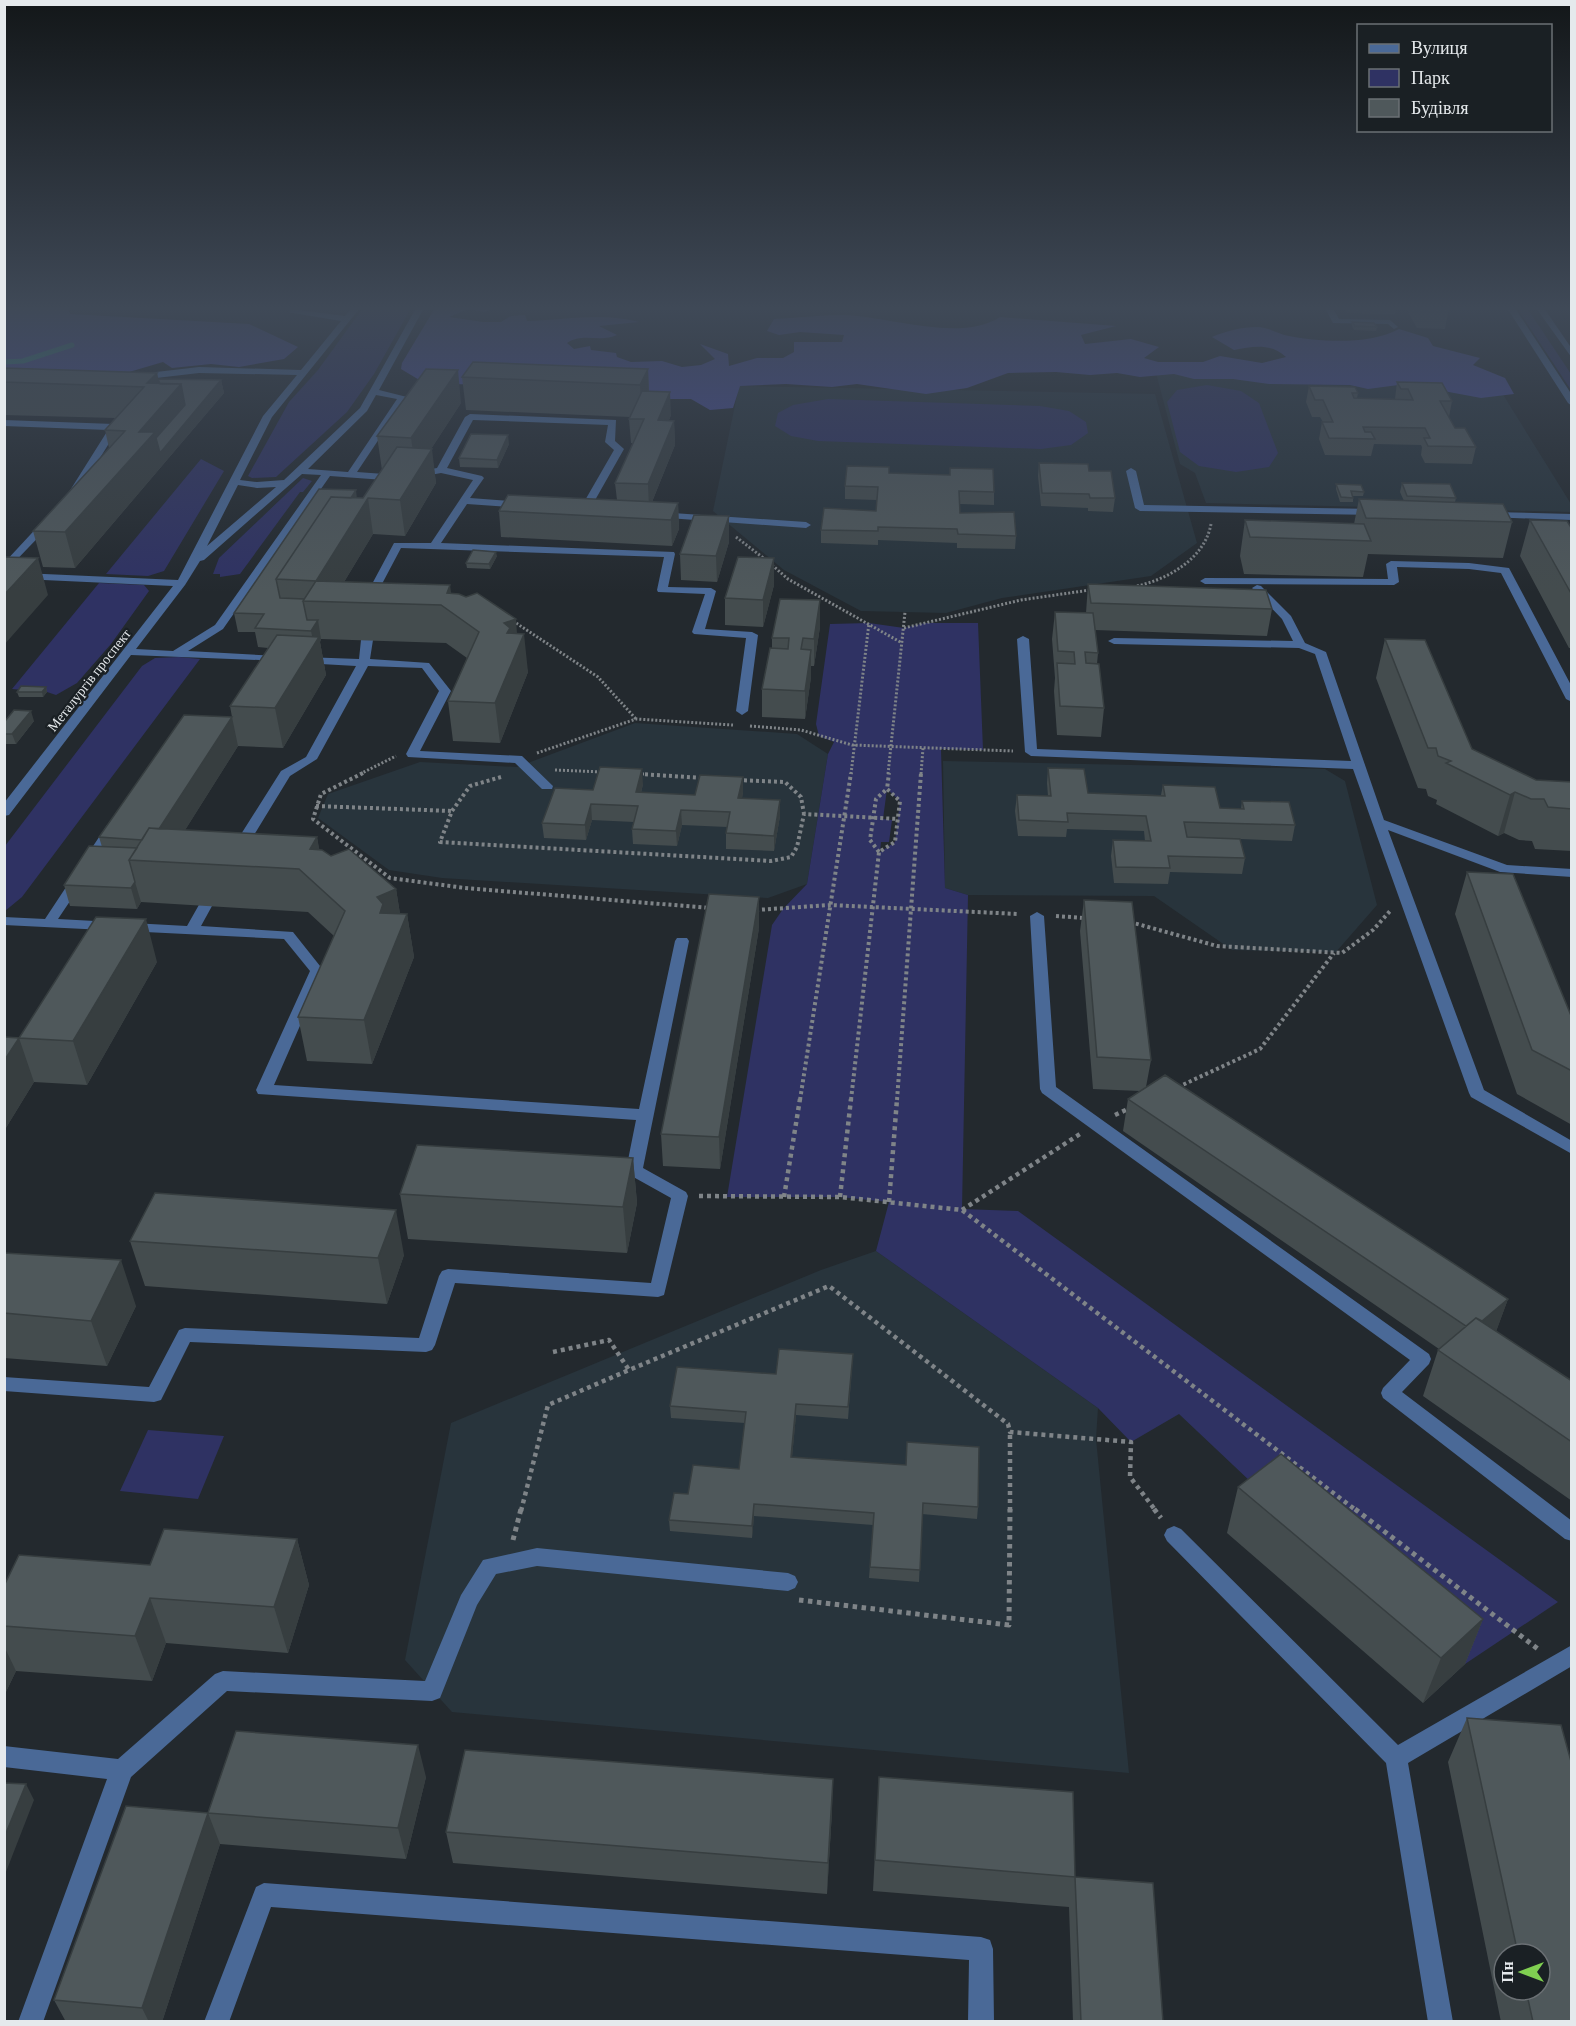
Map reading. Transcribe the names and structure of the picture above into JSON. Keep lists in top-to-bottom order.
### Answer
{
  "streets": {
    "street": ["Металургів проспект"]
  },
  "legend": ["Вулиця", "Парк", "Будівля"],
  "north": "left"
}
